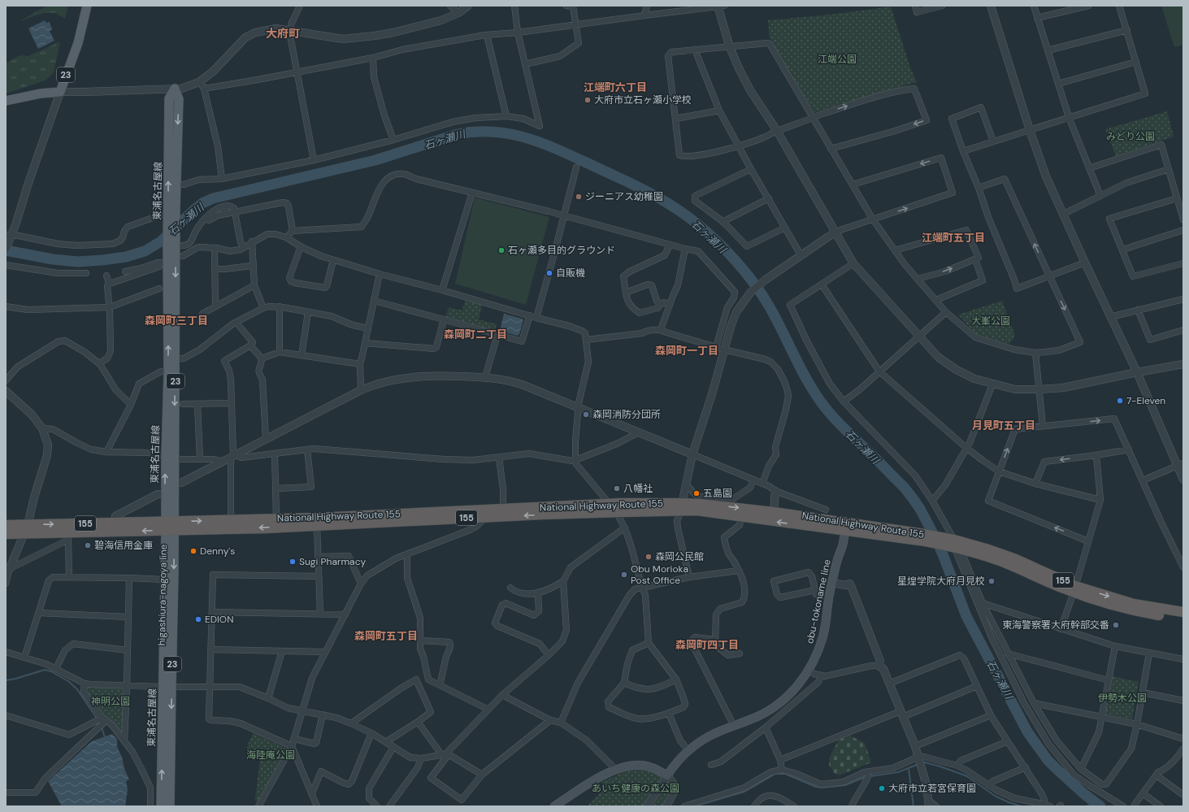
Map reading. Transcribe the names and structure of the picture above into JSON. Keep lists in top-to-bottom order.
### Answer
{
  "streets": {
    "highway": ["National Highway Route 155", "155"],
    "main road": [
      "23",
      "東浦名古屋線",
      "higashiura-nagoya line",
      "obu-tokoname line"
    ]
  },
  "crossings": [
    ["東浦名古屋線", "National Highway Route 155"],
    ["東浦名古屋線", "higashiura-nagoya line"],
    ["National Highway Route 155", "higashiura-nagoya line"],
    ["National Highway Route 155", "obu-tokoname line"]
  ],
  "one_way": ["higashiura-nagoya line"],
  "districts": [
    "大府町",
    "江端町六丁目",
    "江端町五丁目",
    "森岡町三丁目",
    "森岡町二丁目",
    "森岡町一丁目",
    "月見町五丁目",
    "森岡町五丁目",
    "森岡町四丁目"
  ],
  "water": ["石ヶ瀬川"],
  "parks": [
    "江端公園",
    "みどり公園",
    "大峯公園",
    "伊勢木公園",
    "神明公園",
    "海陸庵公園",
    "あいち健康の森公園"
  ],
  "places": [
    "大府市立石ヶ瀬小学校",
    "ジーニアス幼稚園",
    "石ヶ瀬多目的グラウンド",
    "自販機",
    "7-Eleven",
    "森岡消防分団所",
    "八幡社",
    "五島園",
    "碧海信用金庫",
    "Denny's",
    "森岡公民館",
    "Sugi Pharmacy",
    "Obu Morioka Post Office",
    "星煌学院大府月見校",
    "EDION",
    "東海警察署大府幹部交番",
    "大府市立若宮保育園"
  ]
}
